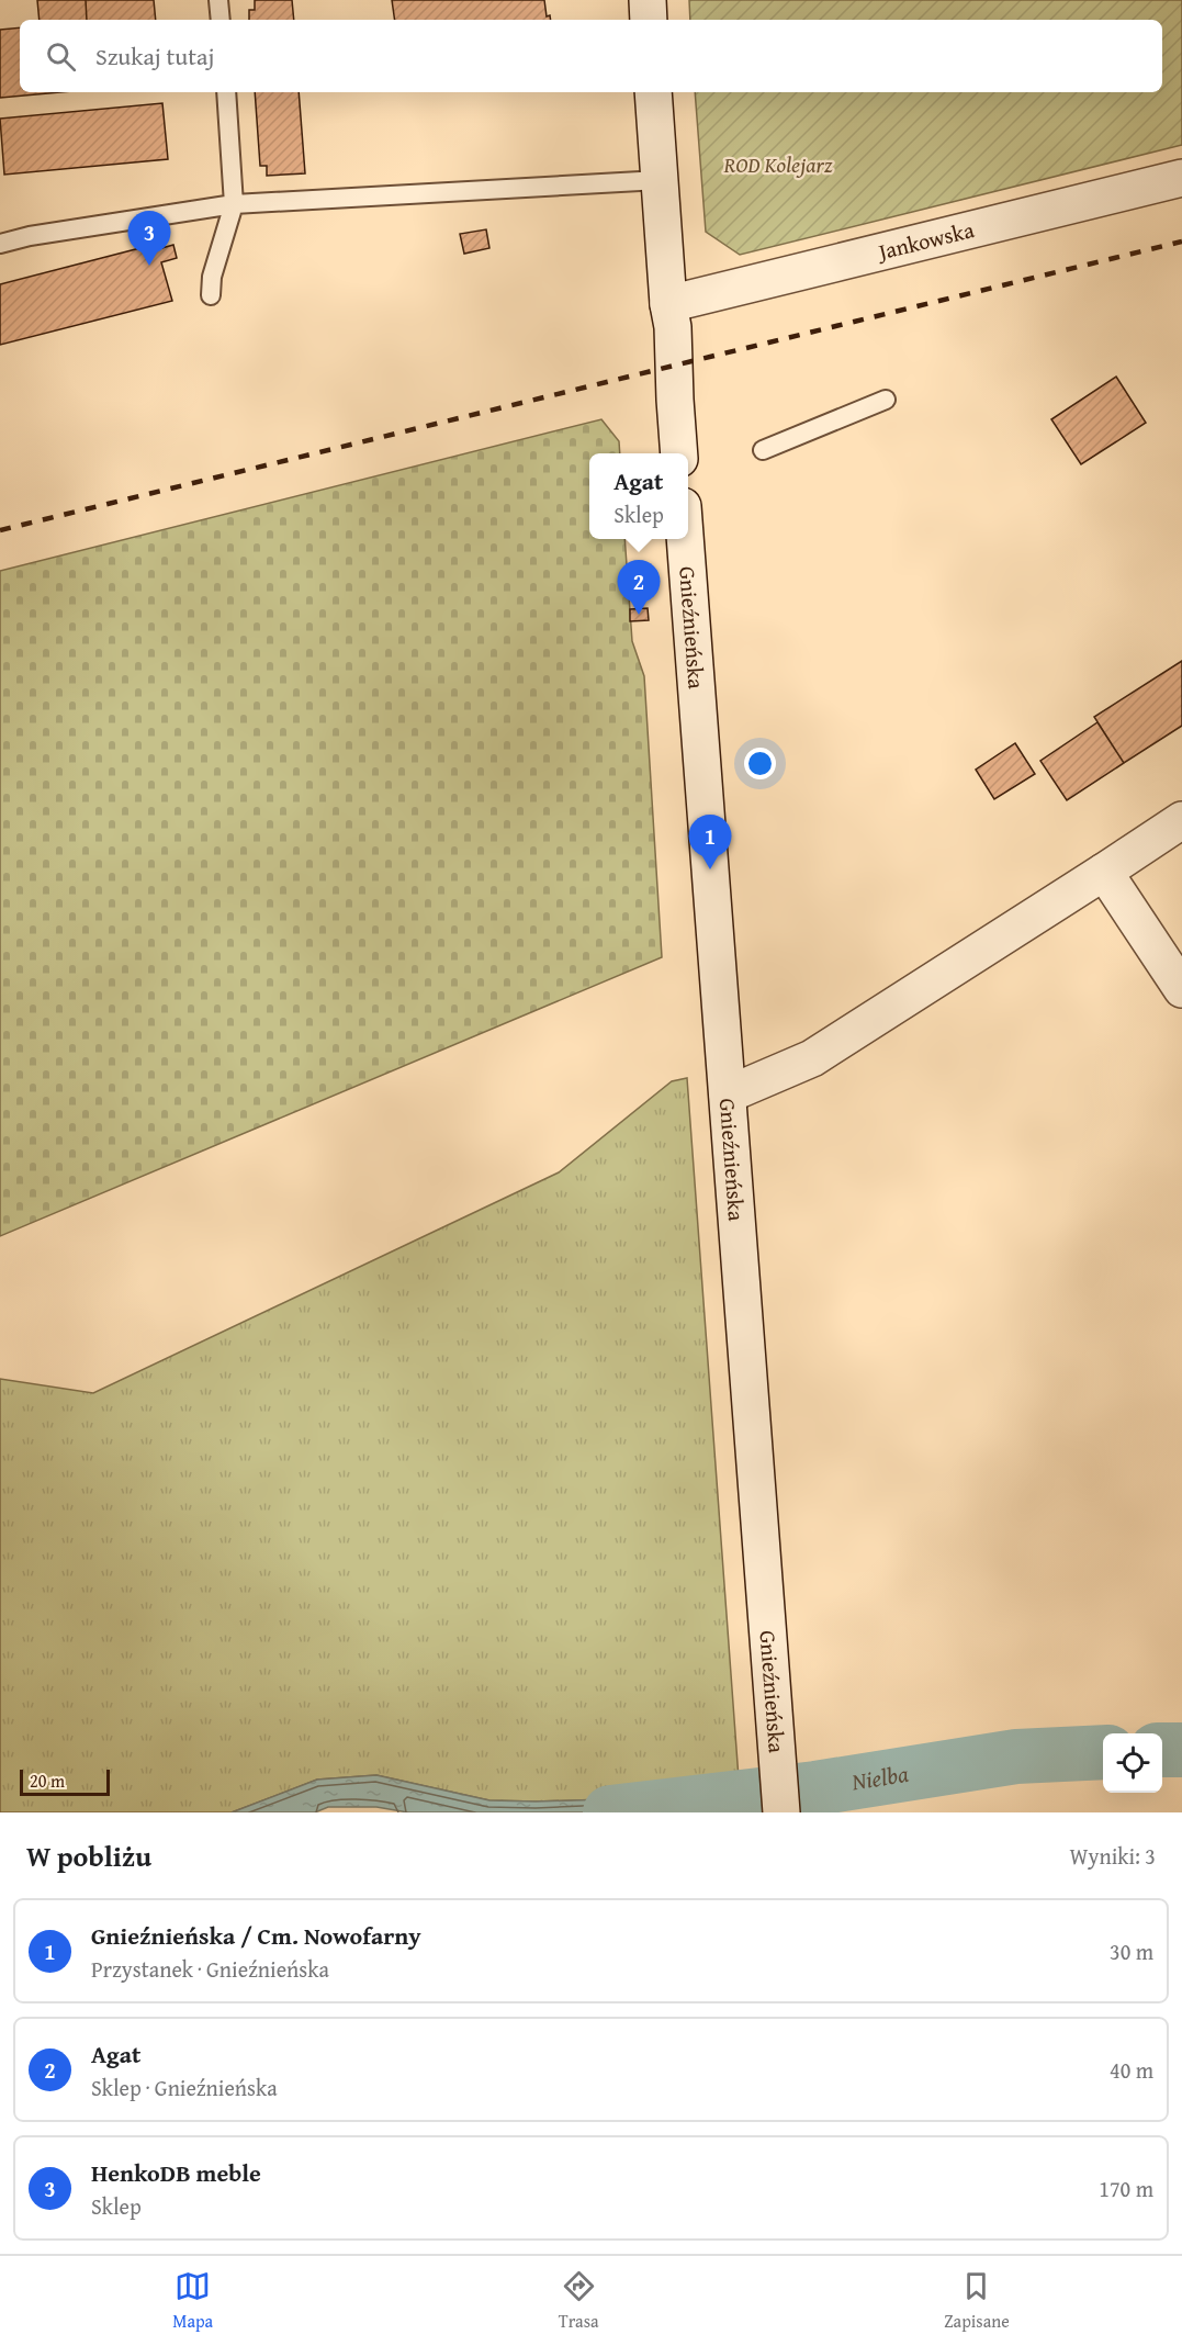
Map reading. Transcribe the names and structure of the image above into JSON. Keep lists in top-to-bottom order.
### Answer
{
  "streets": {
    "main road": ["Jankowska", "Gnieźnieńska"]
  },
  "water": ["Nielba"],
  "parks": ["ROD Kolejarz"],
  "scale_bar": "20 m",
  "page": {
    "search": "Szukaj tutaj",
    "pins": ["3", "2", "1"],
    "popup": ["Agat", "Sklep"],
    "scale": "20 m",
    "heading": ["W pobliżu", "Wyniki: 3"],
    "list": [
      {
        "mark": "1",
        "name": "Gnieźnieńska / Cm. Nowofarny",
        "note": "Przystanek · Gnieźnieńska",
        "value": "30 m"
      },
      {
        "mark": "2",
        "name": "Agat",
        "note": "Sklep · Gnieźnieńska",
        "value": "40 m"
      },
      {
        "mark": "3",
        "name": "HenkoDB meble",
        "note": "Sklep",
        "value": "170 m"
      }
    ],
    "nav": ["Mapa", "Trasa", "Zapisane"]
  }
}
